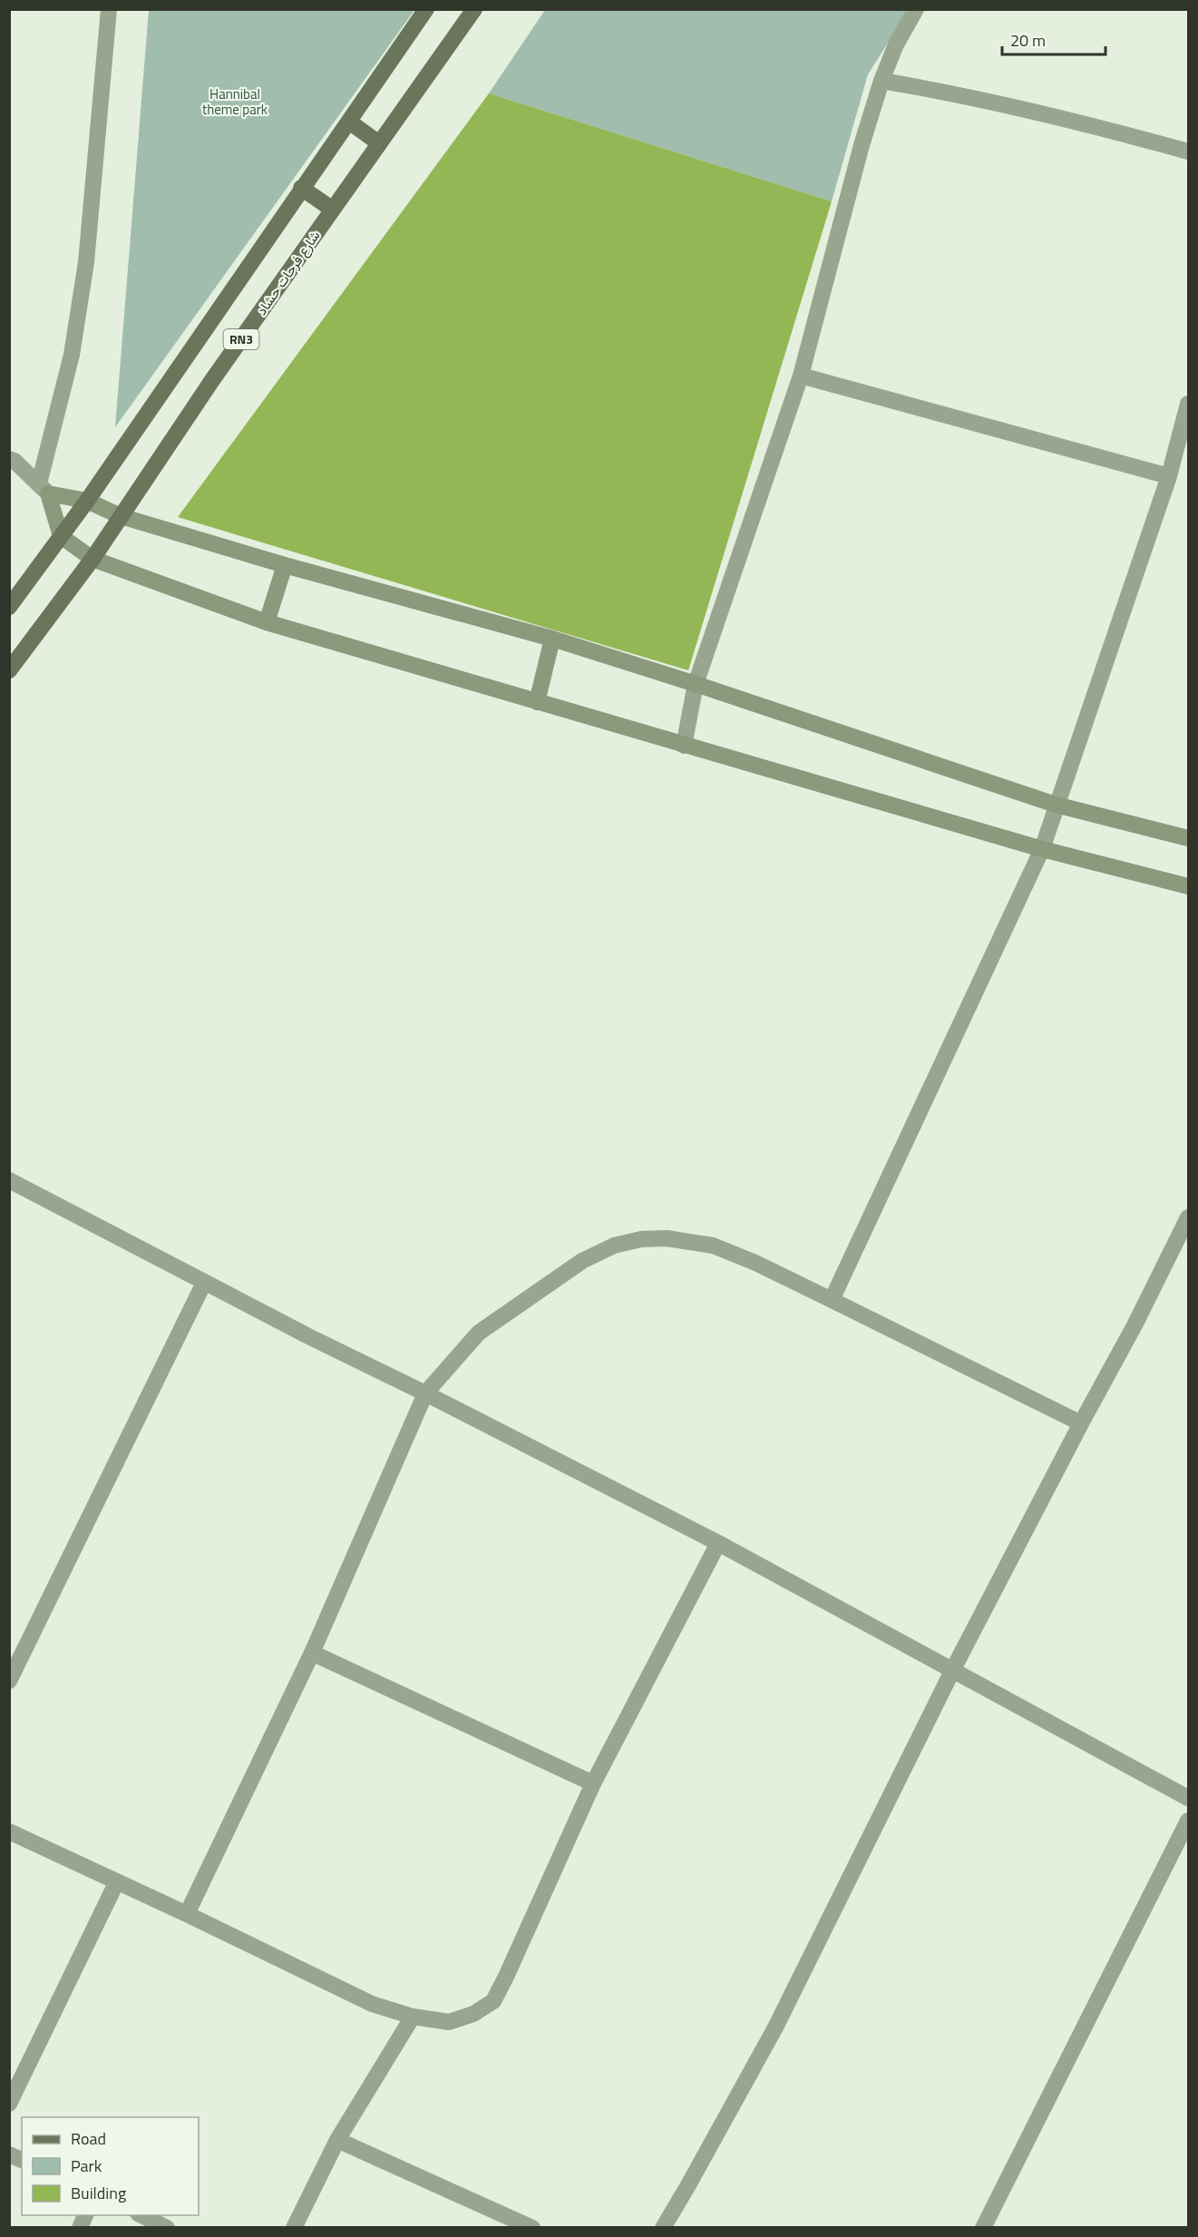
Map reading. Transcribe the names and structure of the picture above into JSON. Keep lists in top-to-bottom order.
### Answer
{
  "streets": {
    "main road": ["شارع فرحات حشاد", "RN3"]
  },
  "parks": ["Hannibal theme park"],
  "legend": ["Road", "Park", "Building"],
  "scale_bar": "20 m"
}
